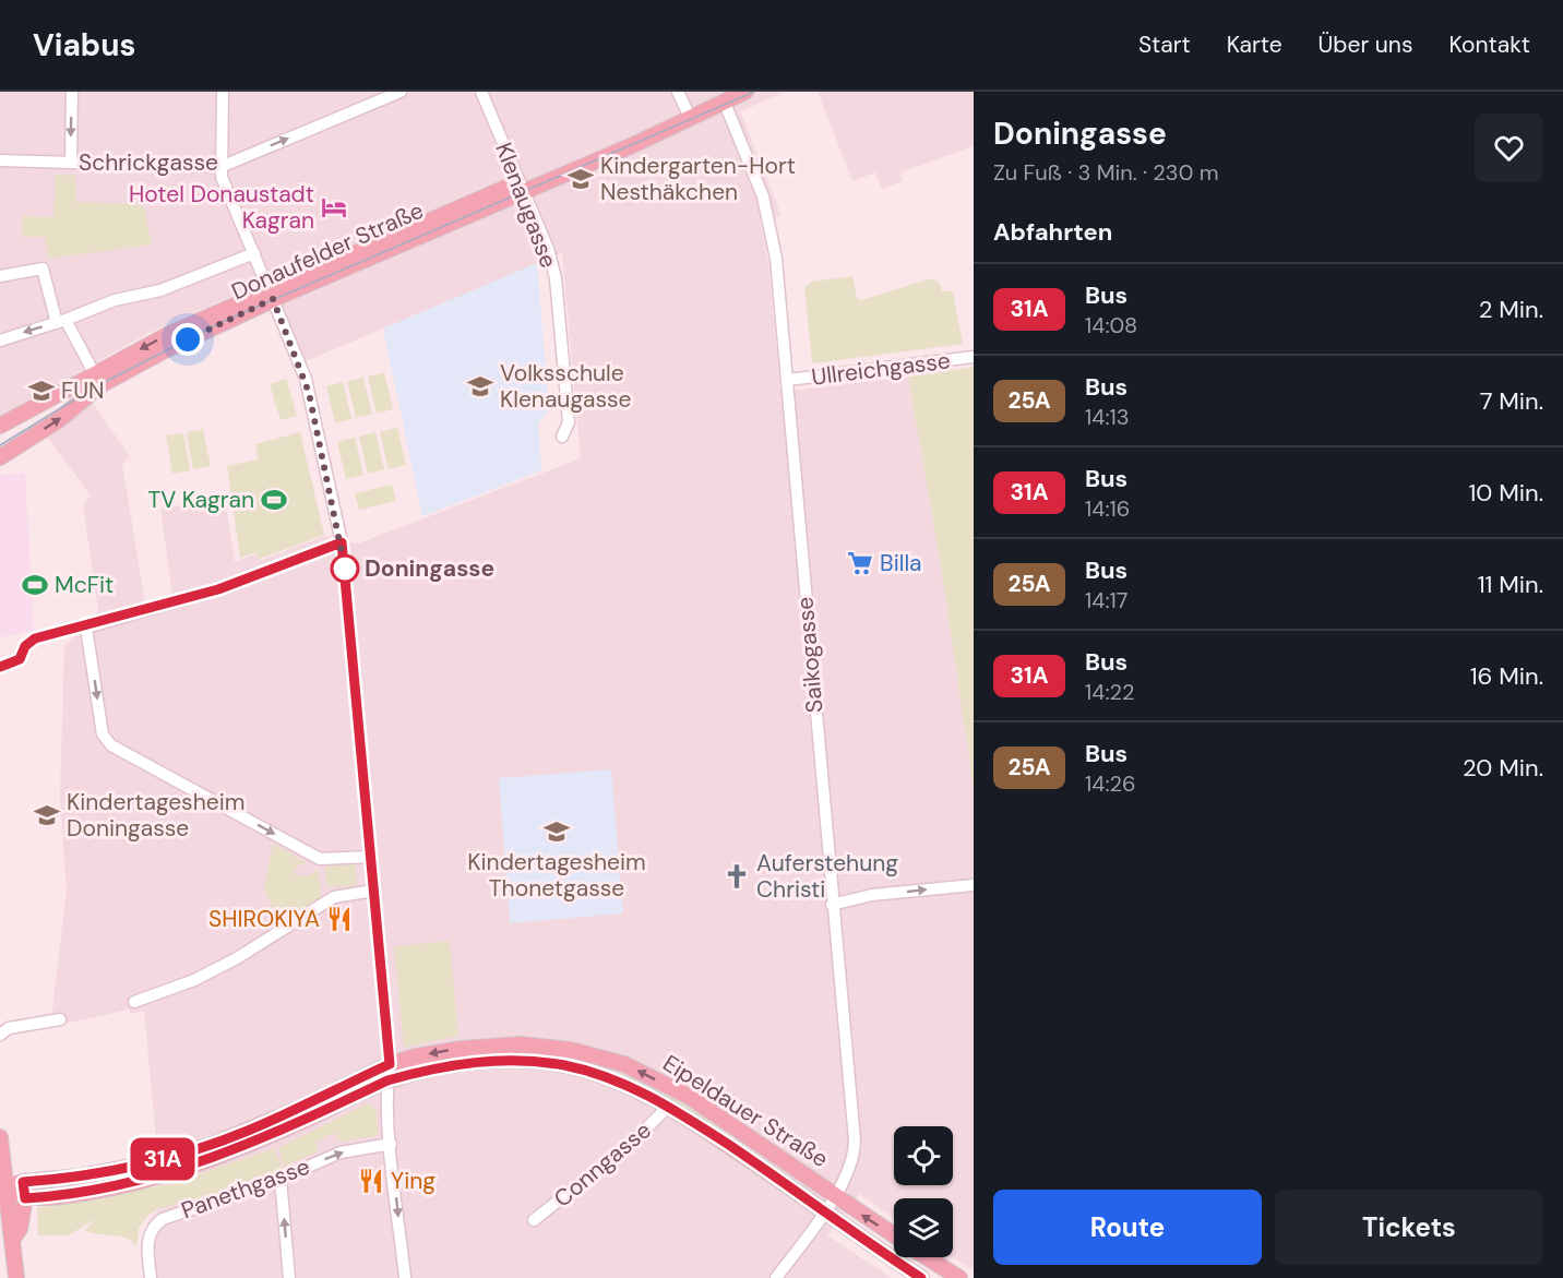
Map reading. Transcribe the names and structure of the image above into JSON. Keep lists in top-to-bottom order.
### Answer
{
  "streets": {
    "main road": ["Donaufelder Straße", "Eipeldauer Straße"],
    "street": [
      "Schrickgasse",
      "Klenaugasse",
      "Ullreichgasse",
      "Saikogasse",
      "Conngasse",
      "Panethgasse"
    ]
  },
  "crossings": [
    ["Klenaugasse", "Donaufelder Straße"],
    ["Donaufelder Straße", "Saikogasse"],
    ["Ullreichgasse", "Saikogasse"],
    ["Saikogasse", "Eipeldauer Straße"],
    ["Eipeldauer Straße", "Conngasse"]
  ],
  "one_way": ["Schrickgasse", "Panethgasse"],
  "places": {
    "school or university": [
      "Kindergarten-Hort Nesthäkchen",
      "Volksschule Klenaugasse",
      "FUN",
      "Kindertagesheim Doningasse",
      "Kindertagesheim Thonetgasse"
    ],
    "hotel": ["Hotel Donaustadt Kagran"],
    "sports": ["TV Kagran", "McFit"],
    "supermarket": ["Billa"],
    "other": ["Doningasse"],
    "church": ["Auferstehung Christi"],
    "restaurant": ["SHIROKIYA", "Ying"]
  },
  "lines": ["bus line 31A"],
  "page": {
    "header": "Viabus",
    "nav": [
      "Start",
      "Karte",
      "Über uns",
      "Kontakt"
    ],
    "on_map": "31A",
    "heading": [
      ["Doningasse", "Zu Fuß · 3 Min. · 230 m"],
      "Abfahrten"
    ],
    "list": [
      {
        "mark": "31A",
        "name": "Bus",
        "note": "14:08",
        "value": "2 Min."
      },
      {
        "mark": "25A",
        "name": "Bus",
        "note": "14:13",
        "value": "7 Min."
      },
      {
        "mark": "31A",
        "name": "Bus",
        "note": "14:16",
        "value": "10 Min."
      },
      {
        "mark": "25A",
        "name": "Bus",
        "note": "14:17",
        "value": "11 Min."
      },
      {
        "mark": "31A",
        "name": "Bus",
        "note": "14:22",
        "value": "16 Min."
      },
      {
        "mark": "25A",
        "name": "Bus",
        "note": "14:26",
        "value": "20 Min."
      }
    ],
    "buttons": ["Route", "Tickets"]
  }
}
